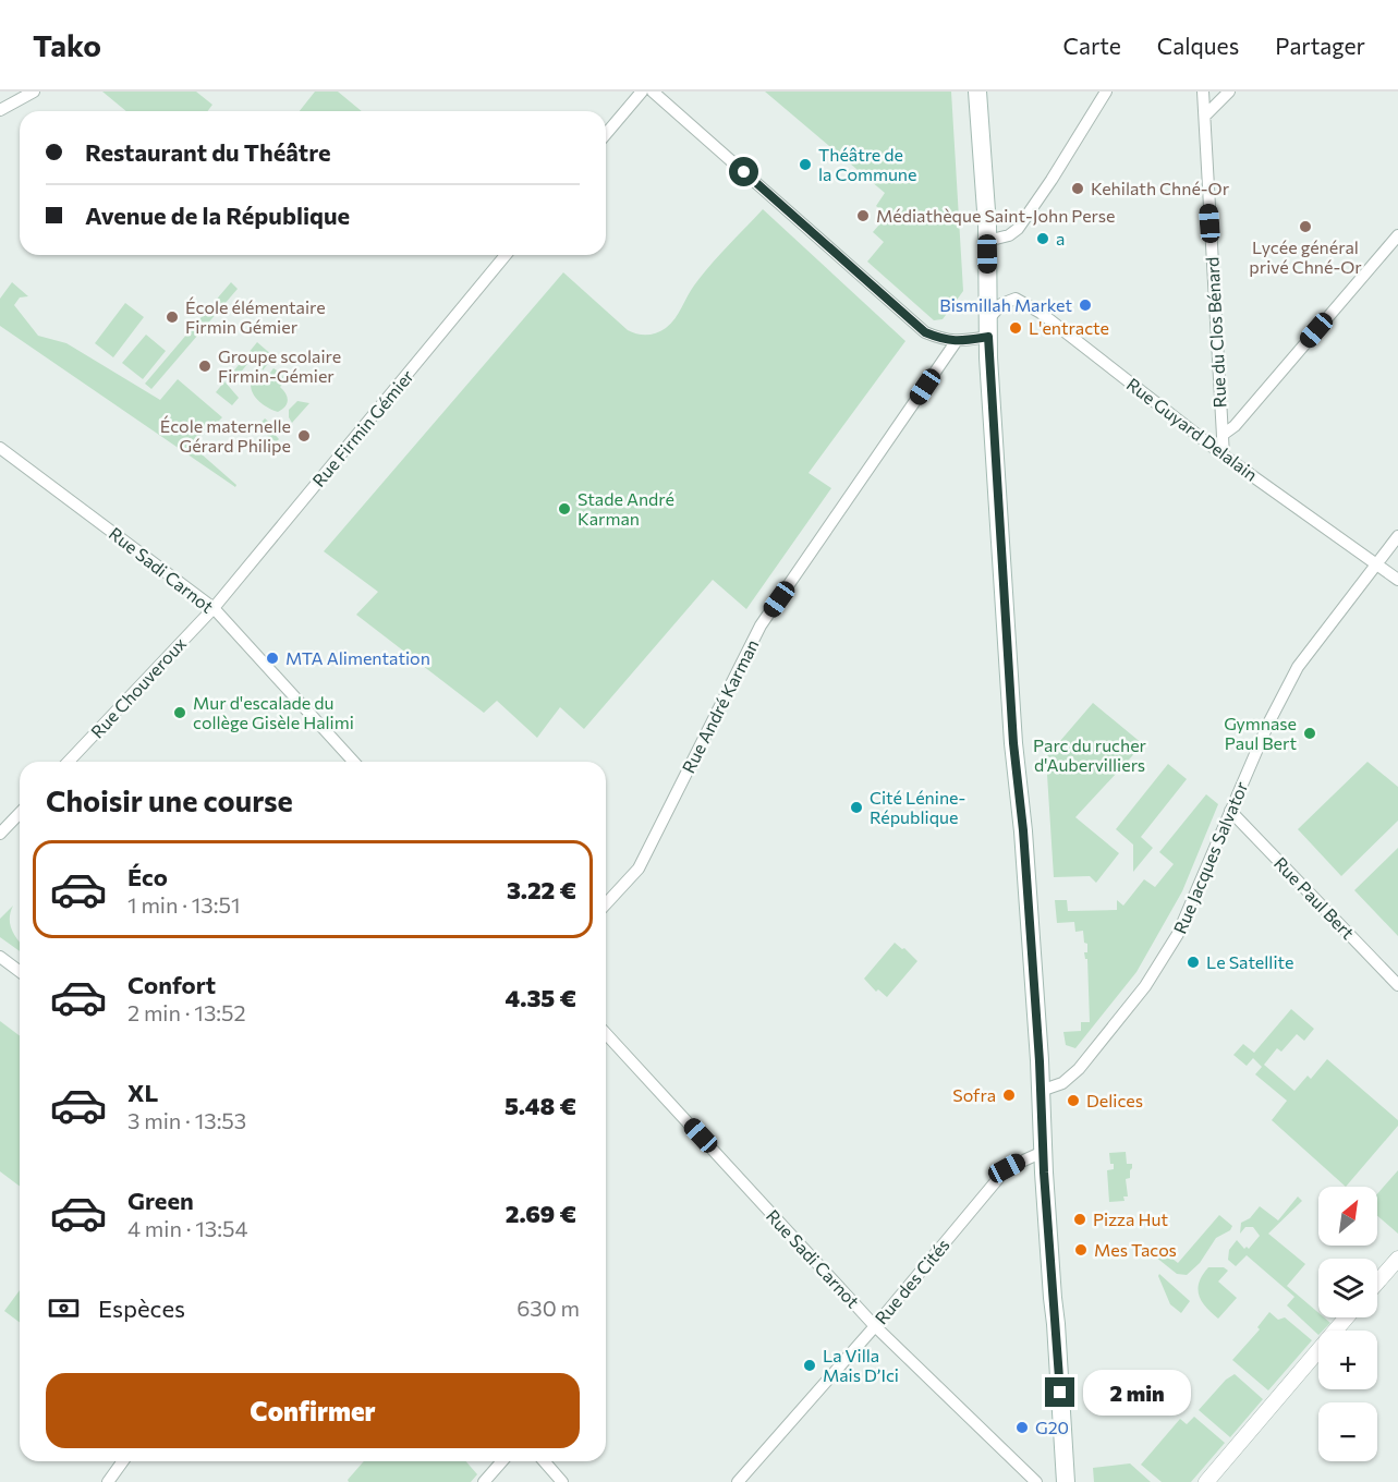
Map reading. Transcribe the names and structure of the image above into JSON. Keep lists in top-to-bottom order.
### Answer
{
  "streets": {
    "street": [
      "Rue du Clos Bénard",
      "Rue Firmin Gémier",
      "Rue Guyard Delalain",
      "Rue Sadi Carnot",
      "Rue Chouveroux",
      "Rue André Karman",
      "Rue Jacques Salvator",
      "Rue Paul Bert",
      "Rue des Cités"
    ]
  },
  "crossings": [
    ["Rue du Clos Bénard", "Rue Guyard Delalain"],
    ["Rue Firmin Gémier", "Rue Sadi Carnot"],
    ["Rue Firmin Gémier", "Rue Chouveroux"],
    ["Rue Guyard Delalain", "Rue Jacques Salvator"],
    ["Rue Sadi Carnot", "Rue Chouveroux"],
    ["Rue Sadi Carnot", "Rue des Cités"],
    ["Rue Jacques Salvator", "Rue Paul Bert"]
  ],
  "parks": ["Parc du rucher d'Aubervilliers"],
  "places": [
    "Théâtre de la Commune",
    "Kehilath Chné-Or",
    "Médiathèque Saint-John Perse",
    "Lycée général privé Chné-Or",
    "a",
    "Bismillah Market",
    "École élémentaire Firmin Gémier",
    "L'entracte",
    "Groupe scolaire Firmin-Gémier",
    "École maternelle Gérard Philipe",
    "Stade André Karman",
    "MTA Alimentation",
    "Mur d'escalade du collège Gisèle Halimi",
    "Gymnase Paul Bert",
    "Cité Lénine- République",
    "Le Satellite",
    "Sofra",
    "Delices",
    "Pizza Hut",
    "Mes Tacos",
    "La Villa Mais D’Ici",
    "G20"
  ],
  "north": "top right",
  "page": {
    "header": "Tako",
    "nav": ["Carte", "Calques", "Partager"],
    "banner": ["Restaurant du Théâtre", "Avenue de la République"],
    "heading": "Choisir une course",
    "list": [
      {
        "name": "Éco",
        "note": "1 min · 13:51",
        "value": "3.22 €"
      },
      {
        "name": "Confort",
        "note": "2 min · 13:52",
        "value": "4.35 €"
      },
      {
        "name": "XL",
        "note": "3 min · 13:53",
        "value": "5.48 €"
      },
      {
        "name": "Green",
        "note": "4 min · 13:54",
        "value": "2.69 €"
      }
    ],
    "map_buttons": ["+", "−"],
    "pay": ["Espèces", "630 m"],
    "buttons": "Confirmer",
    "bubble": "2 min"
  }
}
